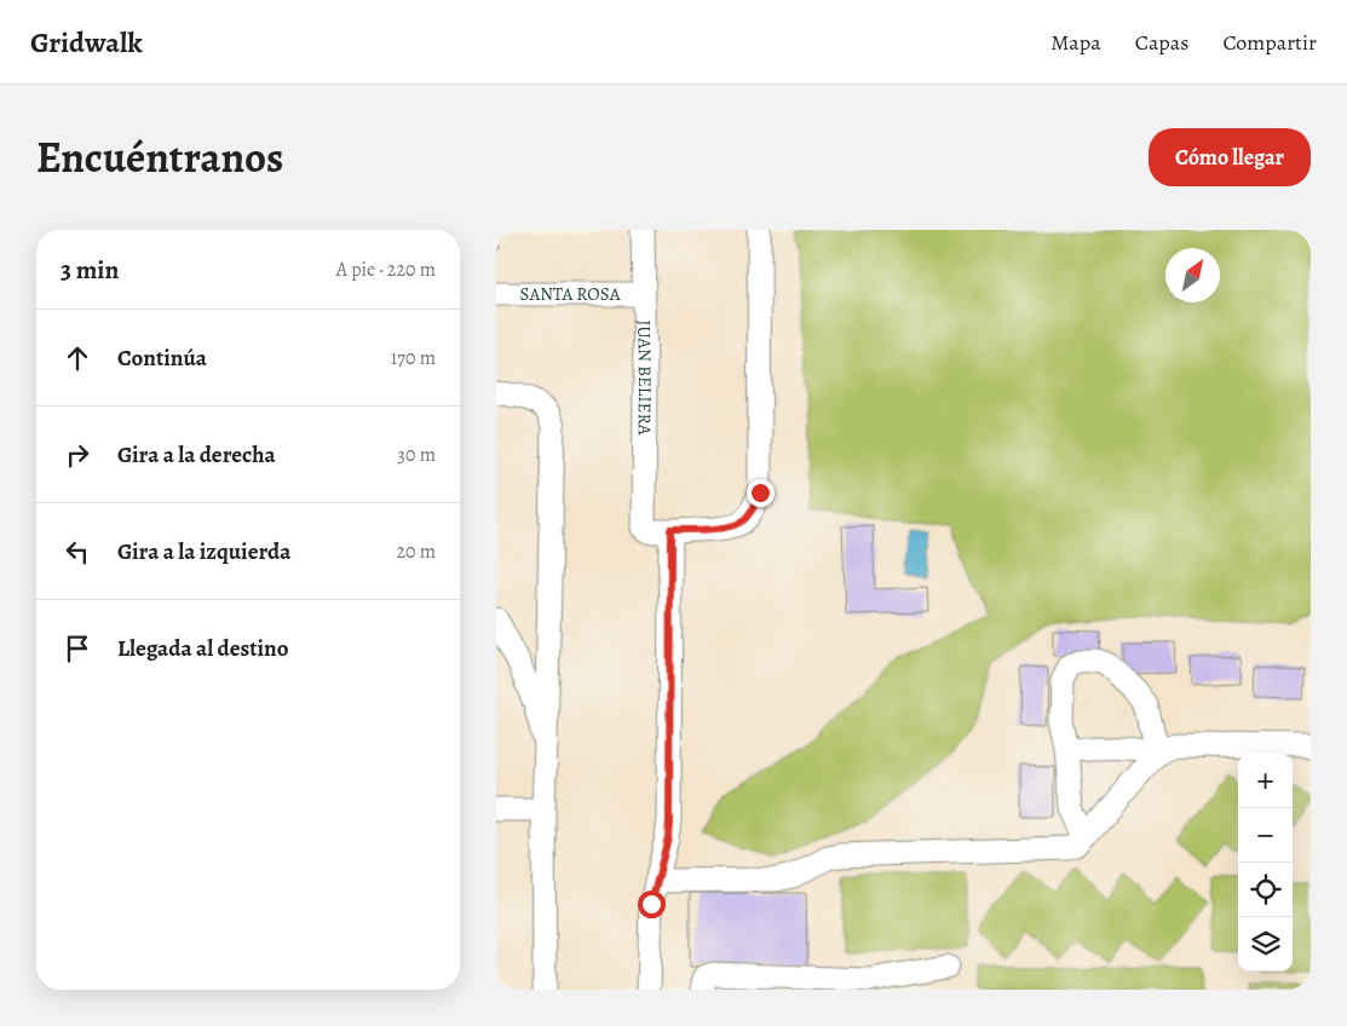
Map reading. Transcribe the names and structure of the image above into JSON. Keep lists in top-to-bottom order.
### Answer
{
  "streets": {
    "street": ["SANTA ROSA", "JUAN BELIERA"]
  },
  "crossings": [
    ["SANTA ROSA", "JUAN BELIERA"]
  ],
  "north": "top right",
  "page": {
    "header": "Gridwalk",
    "nav": ["Mapa", "Capas", "Compartir"],
    "title": "Encuéntranos",
    "buttons": "Cómo llegar",
    "heading": ["3 min", "A pie · 220 m"],
    "list": [
      ["Continúa", "170 m"],
      ["Gira a la derecha", "30 m"],
      ["Gira a la izquierda", "20 m"],
      "Llegada al destino"
    ],
    "map_buttons": ["+", "−"]
  }
}
